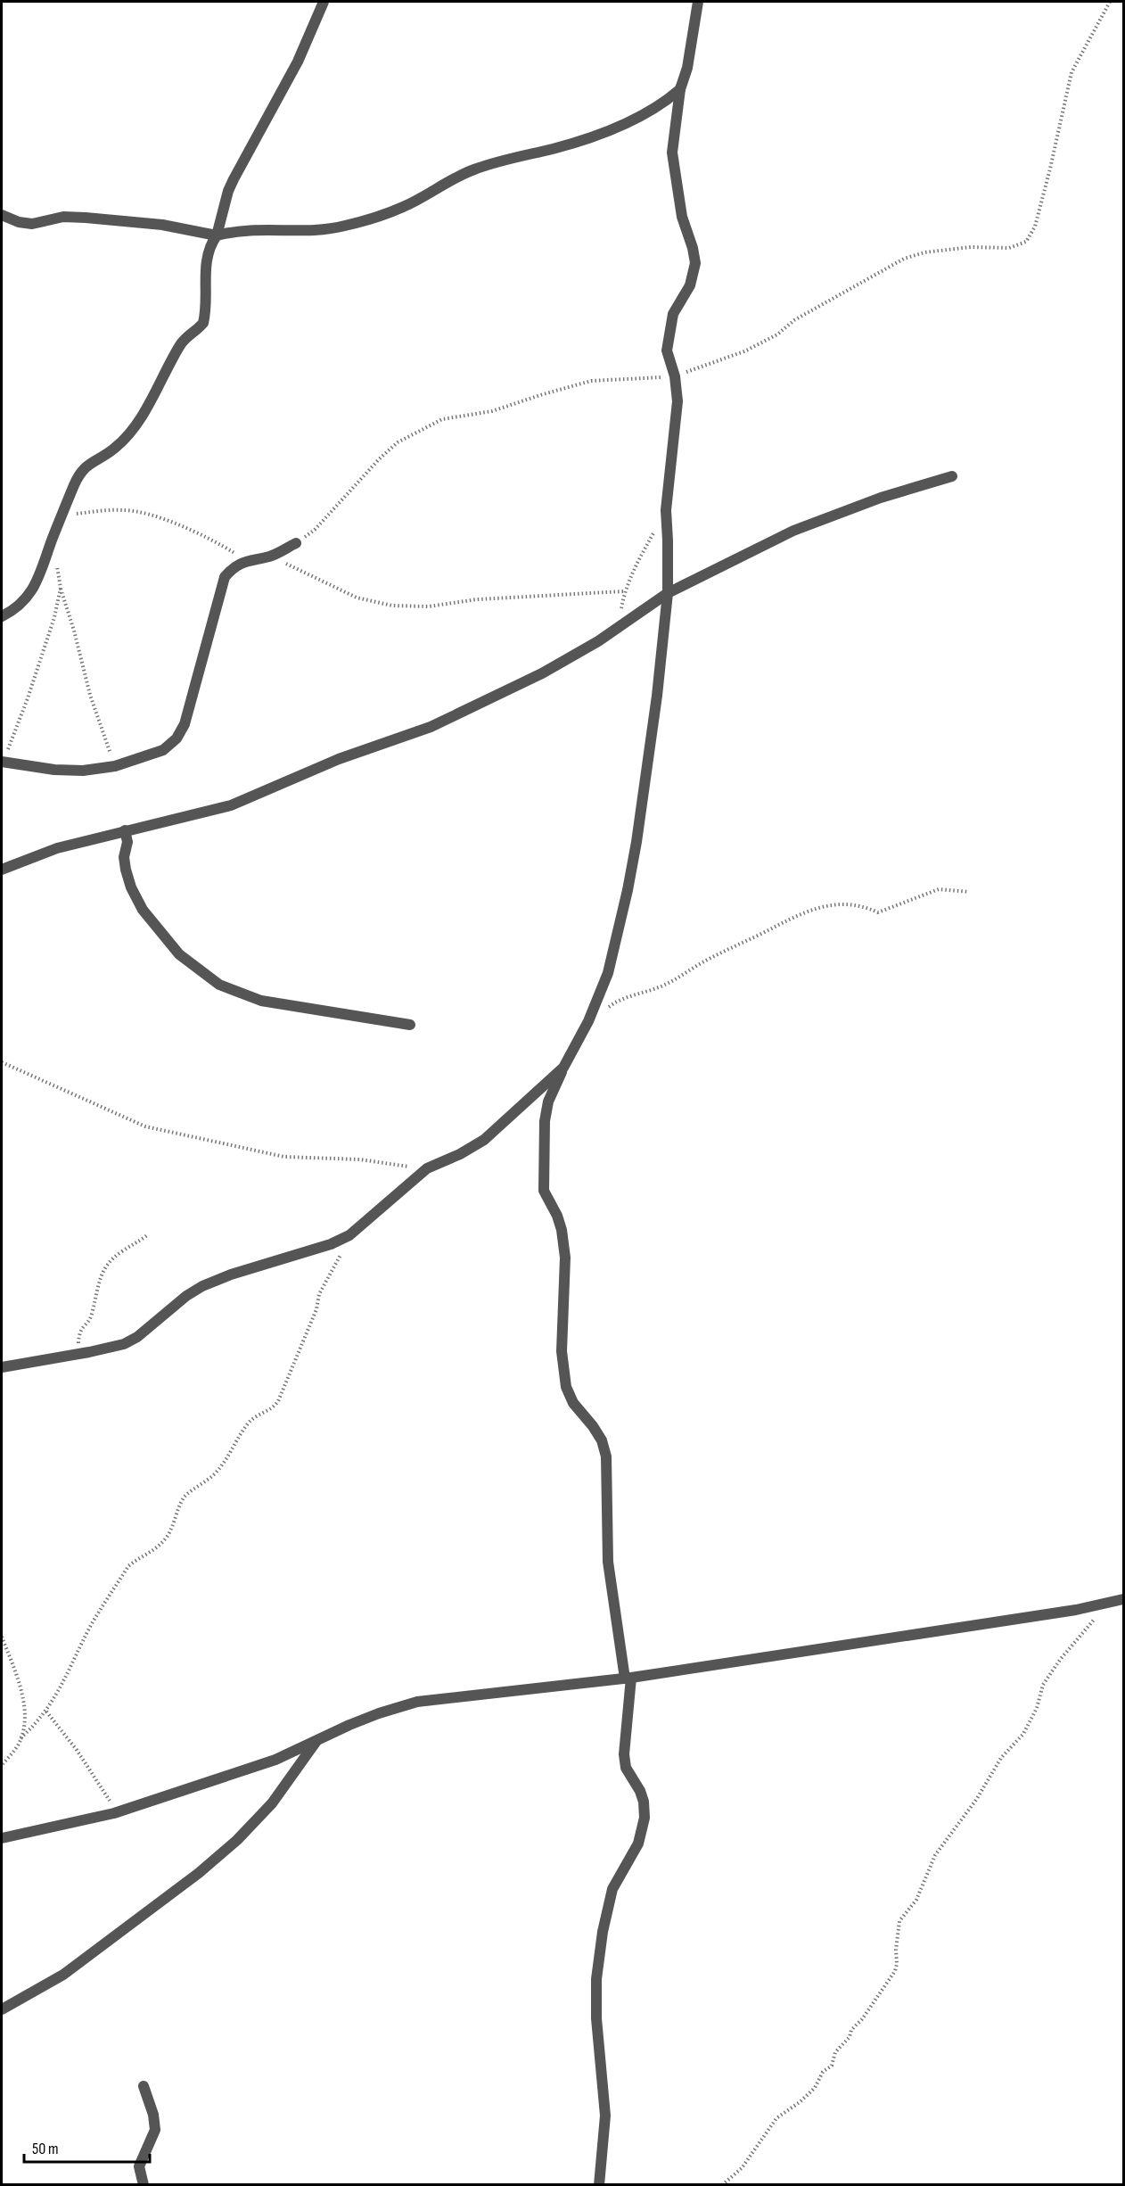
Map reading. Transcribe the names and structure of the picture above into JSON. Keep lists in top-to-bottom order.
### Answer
{
  "scale_bar": "50 m"
}
